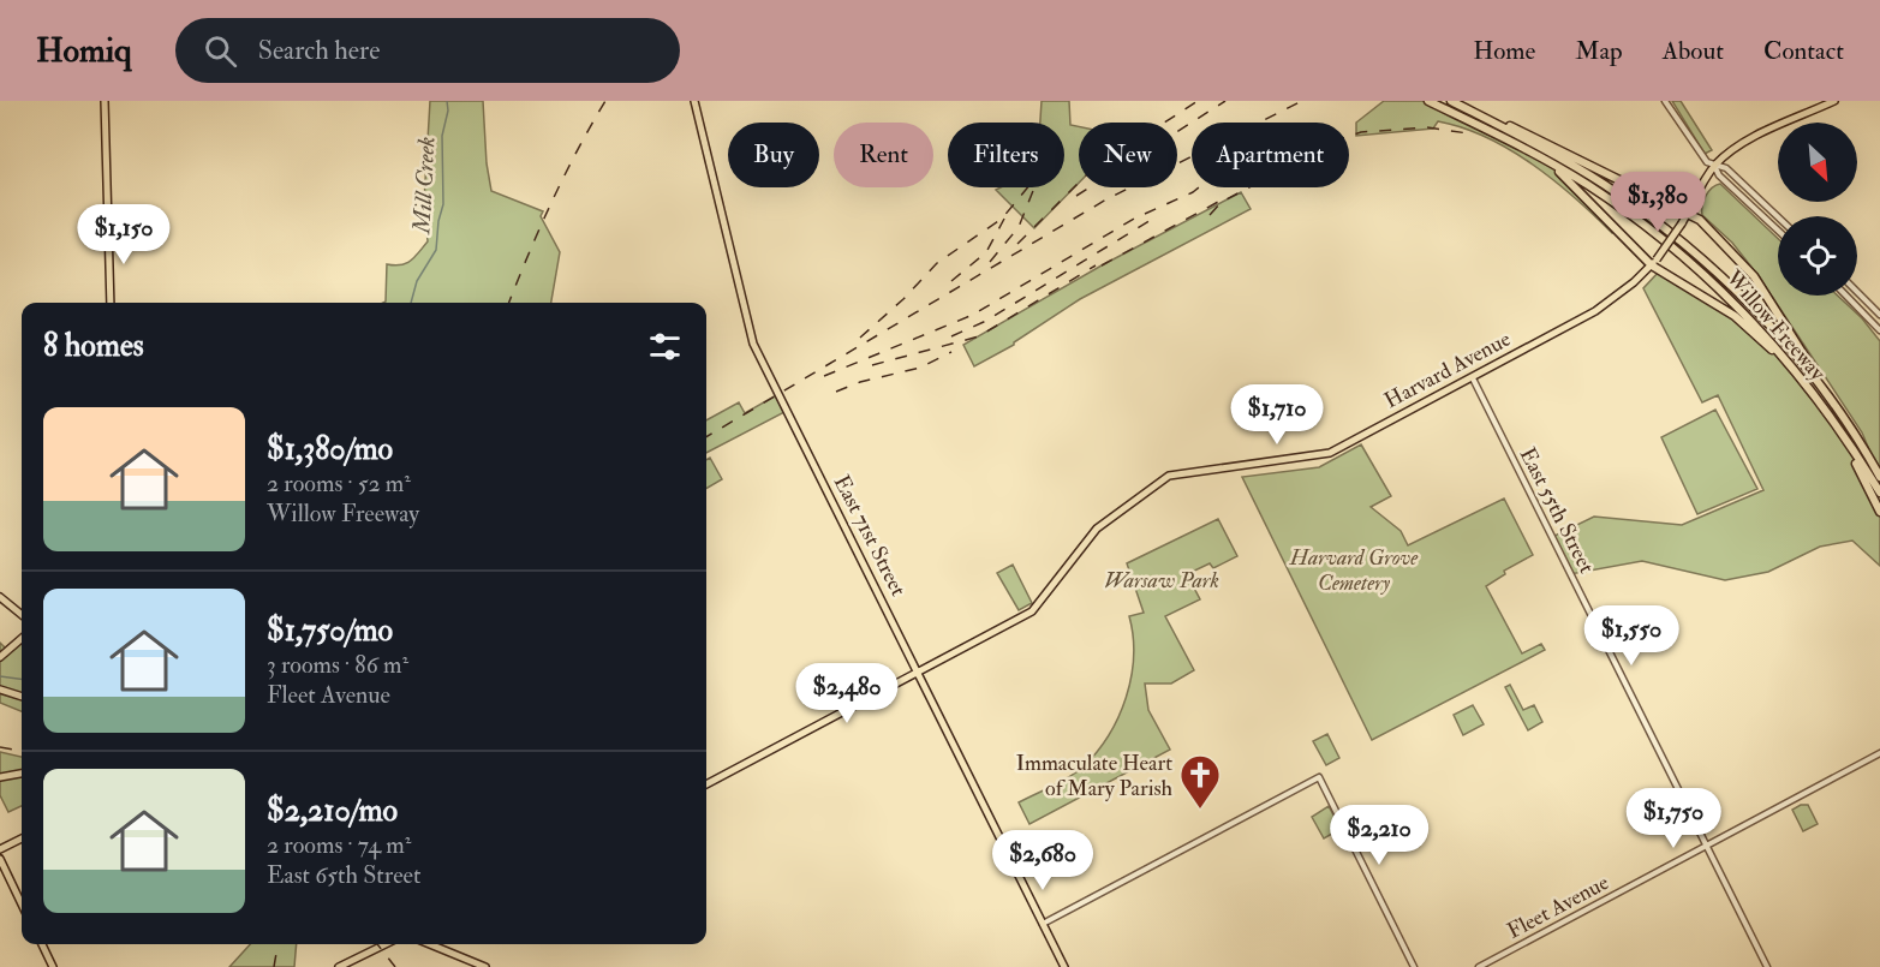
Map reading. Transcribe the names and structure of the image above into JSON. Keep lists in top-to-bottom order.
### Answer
{
  "streets": {
    "highway": ["Willow Freeway"],
    "main road": ["Harvard Avenue", "East 71st Street"],
    "street": ["East 55th Street", "Fleet Avenue"]
  },
  "crossings": [
    ["Harvard Avenue", "East 55th Street"],
    ["Harvard Avenue", "East 71st Street"],
    ["East 55th Street", "Fleet Avenue"]
  ],
  "water": ["Mill Creek"],
  "parks": ["Harvard Grove Cemetery", "Warsaw Park"],
  "places": {
    "church": ["Immaculate Heart of Mary Parish"]
  },
  "north": "bottom right",
  "page": {
    "header": "Homiq",
    "search": "Search here",
    "nav": [
      "Home",
      "Map",
      "About",
      "Contact"
    ],
    "chip": [
      "Buy",
      "Rent",
      "Filters",
      "New",
      "Apartment"
    ],
    "price": [
      "$1,380",
      "$1,150",
      "$1,710",
      "$1,550",
      "$2,480",
      "$1,750",
      "$2,210",
      "$2,680"
    ],
    "heading": "8 homes",
    "list": [
      {
        "name": "$1,380/mo",
        "note": "2 rooms · 52 m² · Willow Freeway"
      },
      {
        "name": "$1,750/mo",
        "note": "3 rooms · 86 m² · Fleet Avenue"
      },
      {
        "name": "$2,210/mo",
        "note": "2 rooms · 74 m² · East 65th Street"
      }
    ]
  }
}
